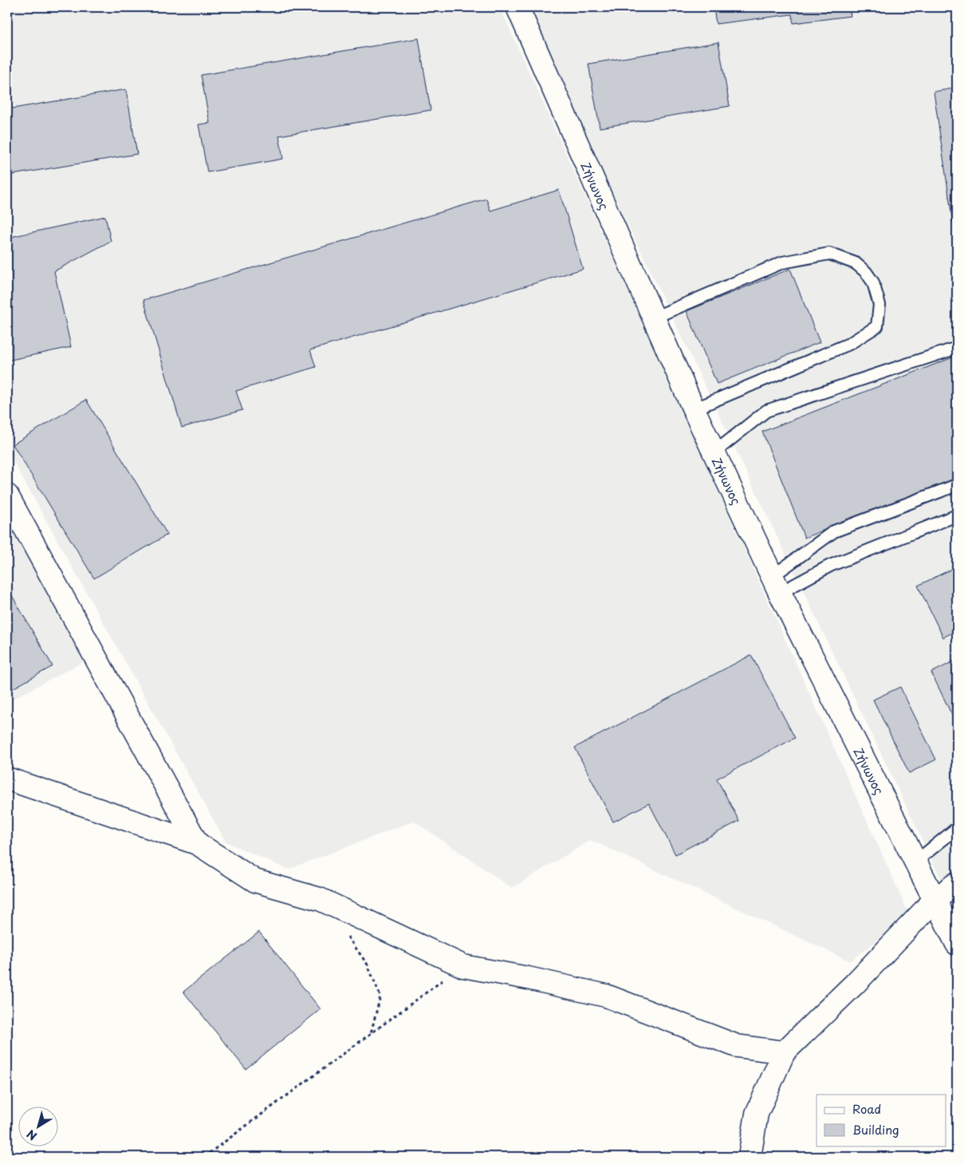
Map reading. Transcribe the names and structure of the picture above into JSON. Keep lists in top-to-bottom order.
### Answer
{
  "streets": {
    "street": ["Ζήνωνος"]
  },
  "legend": ["Road", "Building"],
  "north": "bottom left"
}
